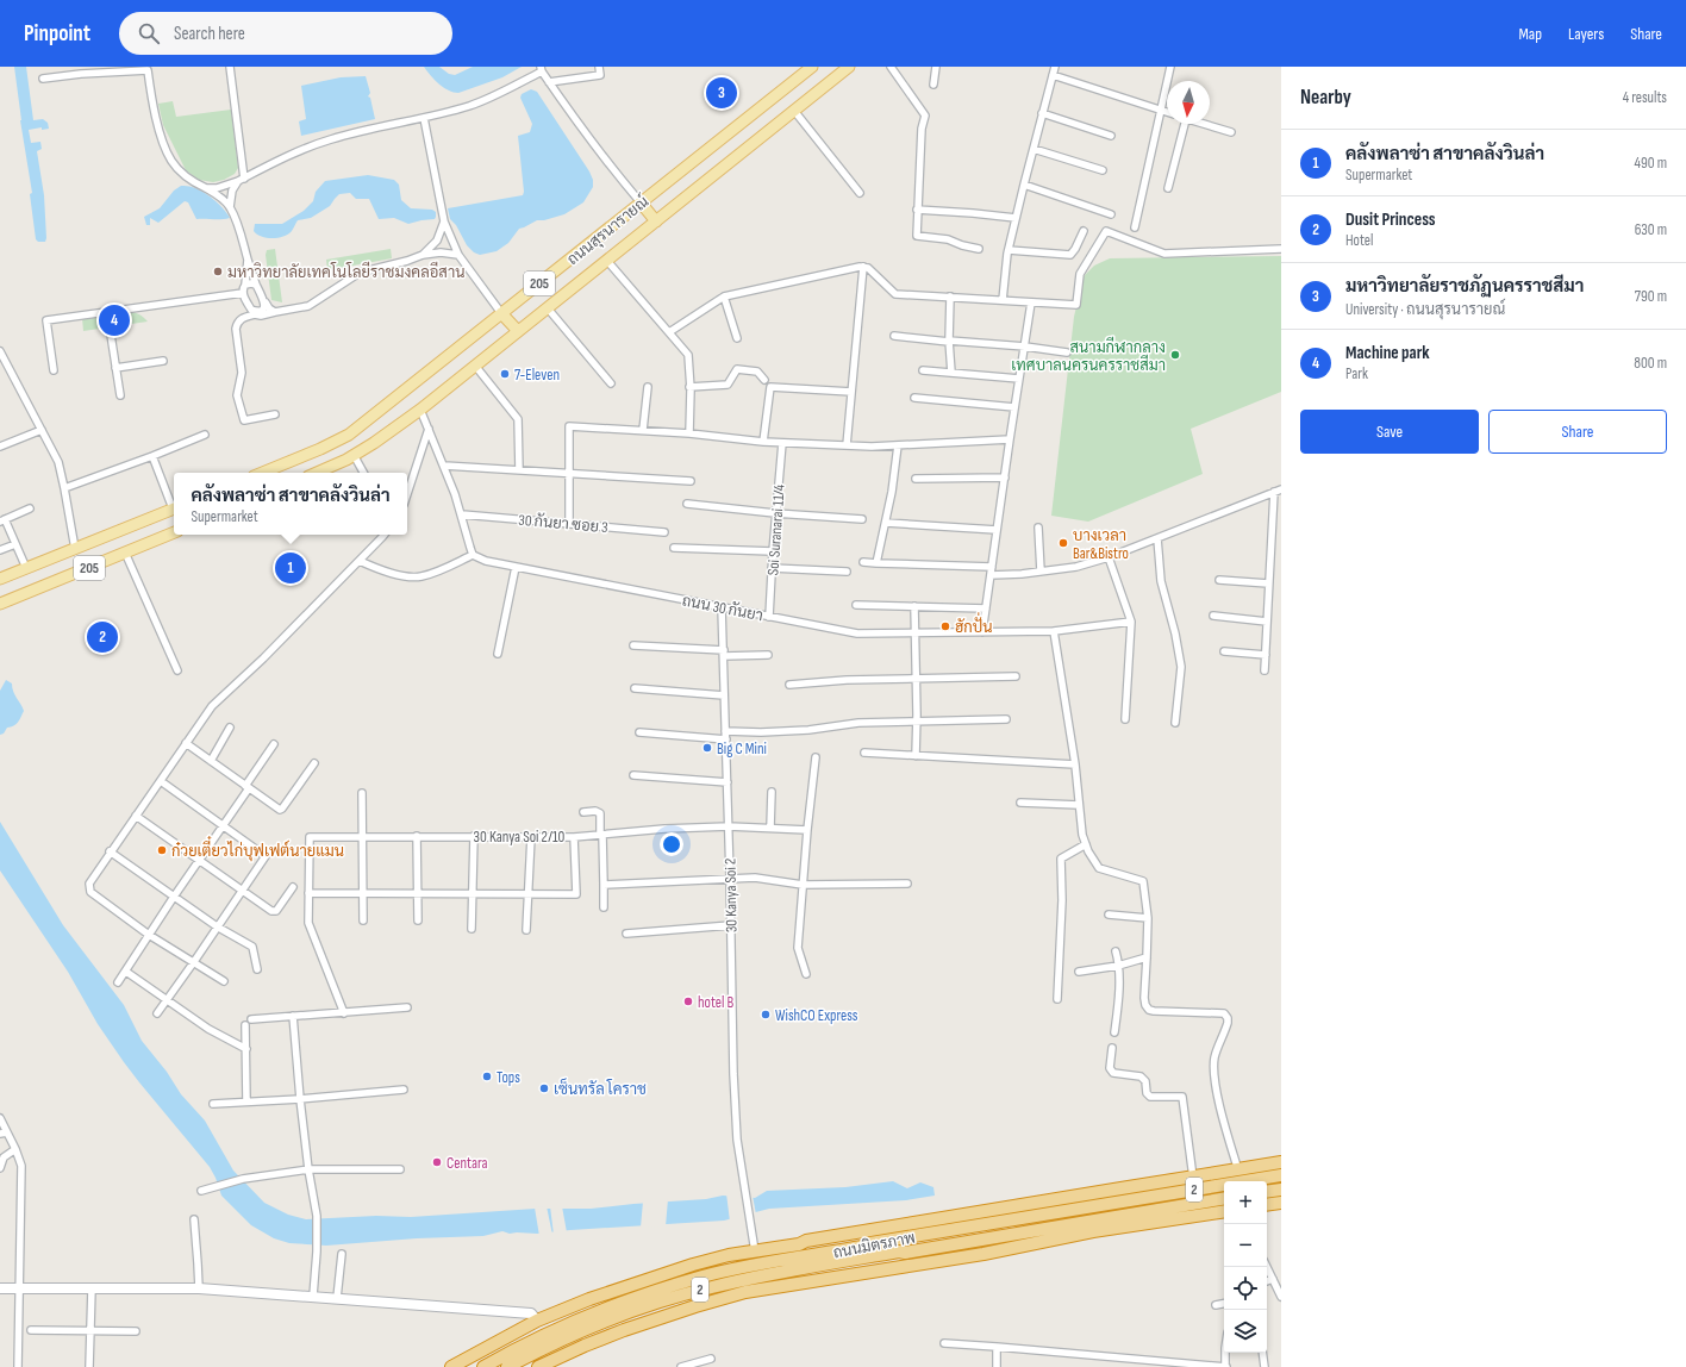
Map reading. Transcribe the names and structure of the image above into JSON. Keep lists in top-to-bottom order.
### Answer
{
  "streets": {
    "highway": ["2", "ถนนมิตรภาพ"],
    "main road": ["ถนนสุรนารายณ์", "205"],
    "street": [
      "30 กันยา ซอย 3",
      "Soi Suranarai 11/4",
      "ถนน 30 กันยา",
      "30 Kanya Soi 2/10",
      "30 Kanya Soi 2"
    ]
  },
  "crossings": [
    ["Soi Suranarai 11/4", "ถนน 30 กันยา"],
    ["ถนน 30 กันยา", "30 Kanya Soi 2"],
    ["30 Kanya Soi 2/10", "30 Kanya Soi 2"]
  ],
  "places": [
    "มหาวิทยาลัยเทคโนโลยีราชมงคลอีสาน",
    "สนามกีฬากลาง เทศบาลนครนครราชสีมา",
    "7-Eleven",
    "บางเวลา Bar&Bistro",
    "ฮักปั่น",
    "Big C Mini",
    "ก๋วยเตี๋ยวไก่บุฟเฟต์นายแมน",
    "hotel B",
    "WishCO Express",
    "Tops",
    "เซ็นทรัล โคราช",
    "Centara"
  ],
  "north": "bottom",
  "page": {
    "header": "Pinpoint",
    "search": "Search here",
    "nav": ["Map", "Layers", "Share"],
    "heading": ["Nearby", "4 results"],
    "pins": [
      "3",
      "4",
      "1",
      "2"
    ],
    "list": [
      {
        "mark": "1",
        "name": "คลังพลาซ่า สาขาคลังวินล่า",
        "note": "Supermarket",
        "value": "490 m"
      },
      {
        "mark": "2",
        "name": "Dusit Princess",
        "note": "Hotel",
        "value": "630 m"
      },
      {
        "mark": "3",
        "name": "มหาวิทยาลัยราชภัฏนครราชสีมา",
        "note": "University · ถนนสุรนารายณ์",
        "value": "790 m"
      },
      {
        "mark": "4",
        "name": "Machine park",
        "note": "Park",
        "value": "800 m"
      }
    ],
    "buttons": ["Save", "Share"],
    "popup": ["คลังพลาซ่า สาขาคลังวินล่า", "Supermarket"],
    "map_buttons": ["+", "−"]
  }
}
